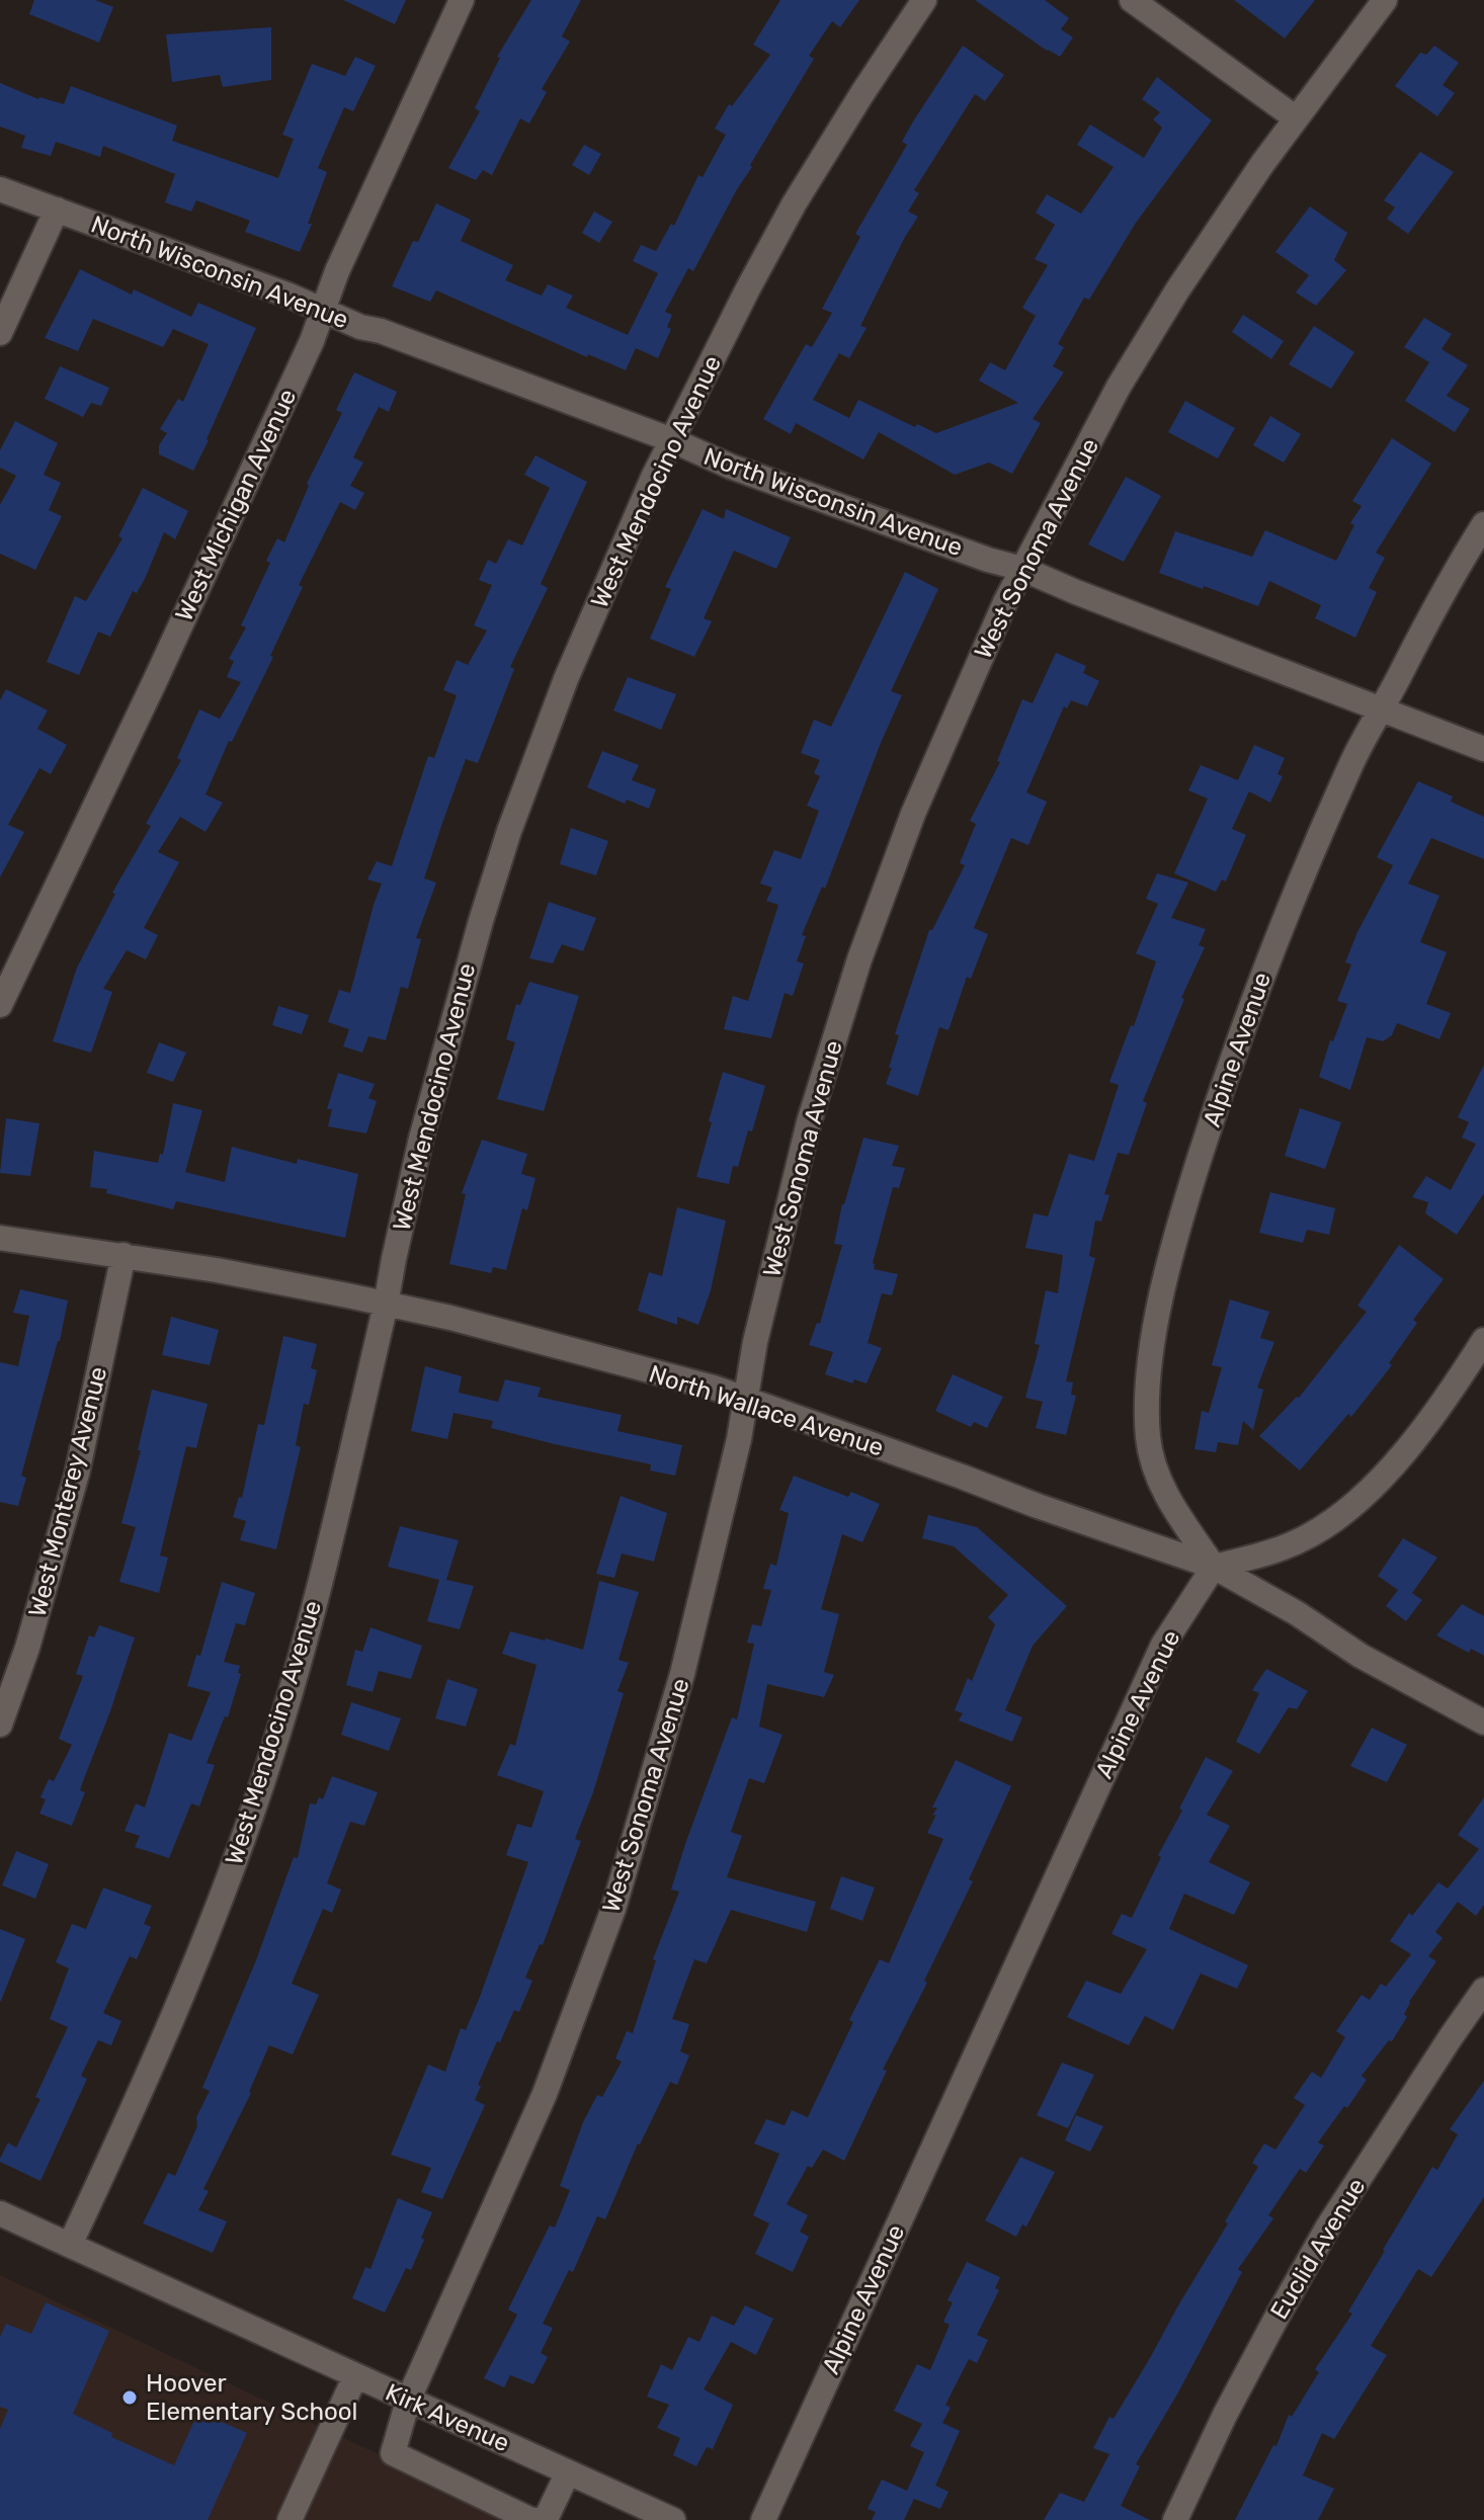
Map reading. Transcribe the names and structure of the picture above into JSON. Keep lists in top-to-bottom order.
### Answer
{
  "streets": {
    "street": [
      "North Wisconsin Avenue",
      "West Mendocino Avenue",
      "West Michigan Avenue",
      "West Sonoma Avenue",
      "Alpine Avenue",
      "North Wallace Avenue",
      "West Monterey Avenue",
      "Euclid Avenue",
      "Kirk Avenue"
    ]
  },
  "crossings": [
    ["North Wisconsin Avenue", "West Mendocino Avenue"],
    ["North Wisconsin Avenue", "West Michigan Avenue"],
    ["North Wisconsin Avenue", "West Sonoma Avenue"],
    ["North Wisconsin Avenue", "Alpine Avenue"],
    ["West Mendocino Avenue", "North Wallace Avenue"],
    ["West Mendocino Avenue", "Kirk Avenue"],
    ["West Sonoma Avenue", "North Wallace Avenue"],
    ["West Sonoma Avenue", "Kirk Avenue"],
    ["Alpine Avenue", "North Wallace Avenue"],
    ["North Wallace Avenue", "West Monterey Avenue"]
  ],
  "places": ["Hoover Elementary School"]
}
